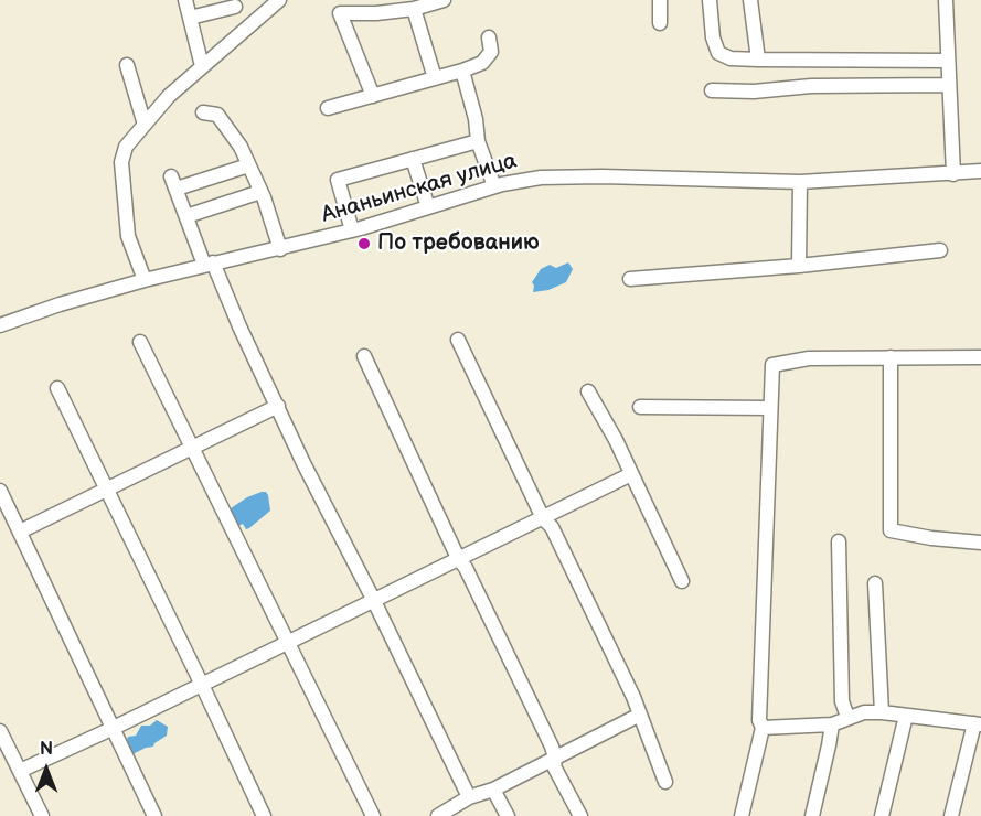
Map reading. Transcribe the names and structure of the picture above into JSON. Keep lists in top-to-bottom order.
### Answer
{
  "streets": {
    "street": ["Ананьинская улица"]
  },
  "places": ["По требованию"],
  "north": "top"
}
